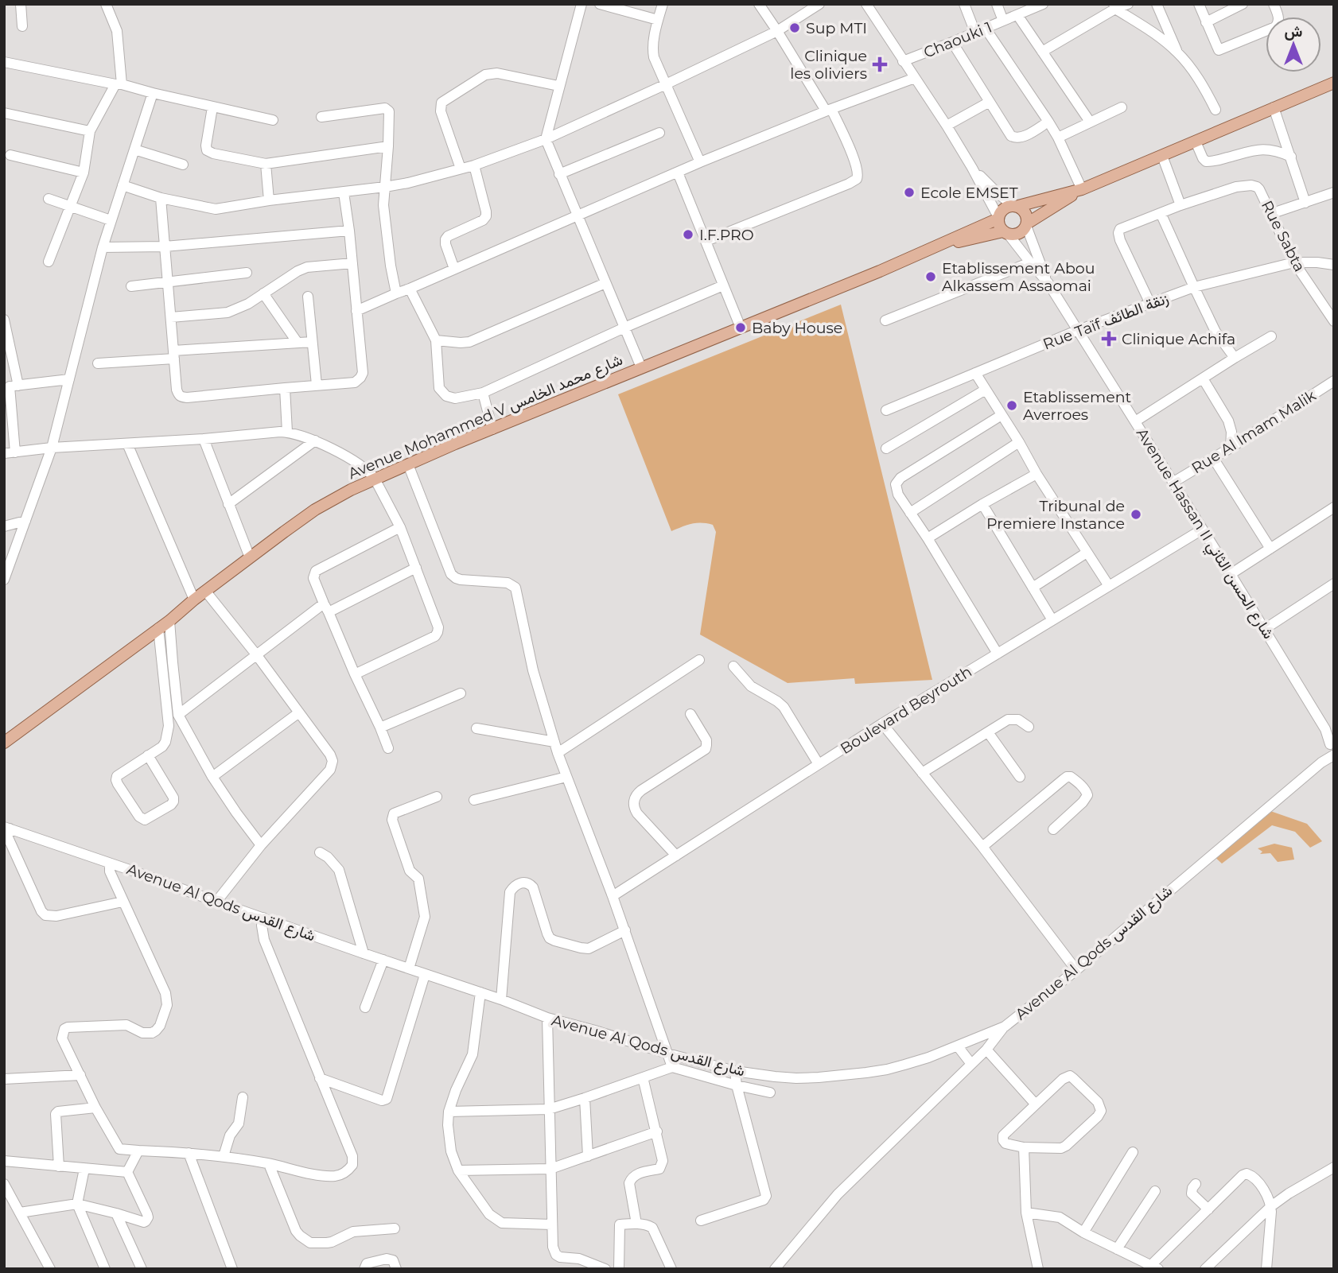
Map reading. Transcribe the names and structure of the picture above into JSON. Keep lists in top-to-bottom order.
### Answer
{
  "streets": {
    "main road": ["Avenue Mohammed V شارع محمد الخامس"],
    "street": [
      "Chaouki 1",
      "Rue Sabta",
      "Rue Taïf زنقة الطائف",
      "Rue Al Imam Malik",
      "Avenue Hassan II شارع الحسن الثاني",
      "Boulevard Beyrouth",
      "Avenue Al Qods شارع القدس"
    ]
  },
  "crossings": [
    ["Rue Sabta", "Rue Taïf زنقة الطائف"],
    ["Rue Taïf زنقة الطائف", "Avenue Hassan II شارع الحسن الثاني"],
    ["Rue Al Imam Malik", "Avenue Hassan II شارع الحسن الثاني"],
    ["Avenue Hassan II شارع الحسن الثاني", "Boulevard Beyrouth"],
    ["Avenue Hassan II شارع الحسن الثاني", "Avenue Al Qods شارع القدس"]
  ],
  "places": {
    "other": [
      "Sup MTI",
      "Ecole EMSET",
      "I.F.PRO",
      "Etablissement Abou Alkassem Assaomai",
      "Baby House",
      "Etablissement Averroes",
      "Tribunal de Premiere Instance"
    ],
    "health": ["Clinique les oliviers", "Clinique Achifa"]
  },
  "north": "top"
}
